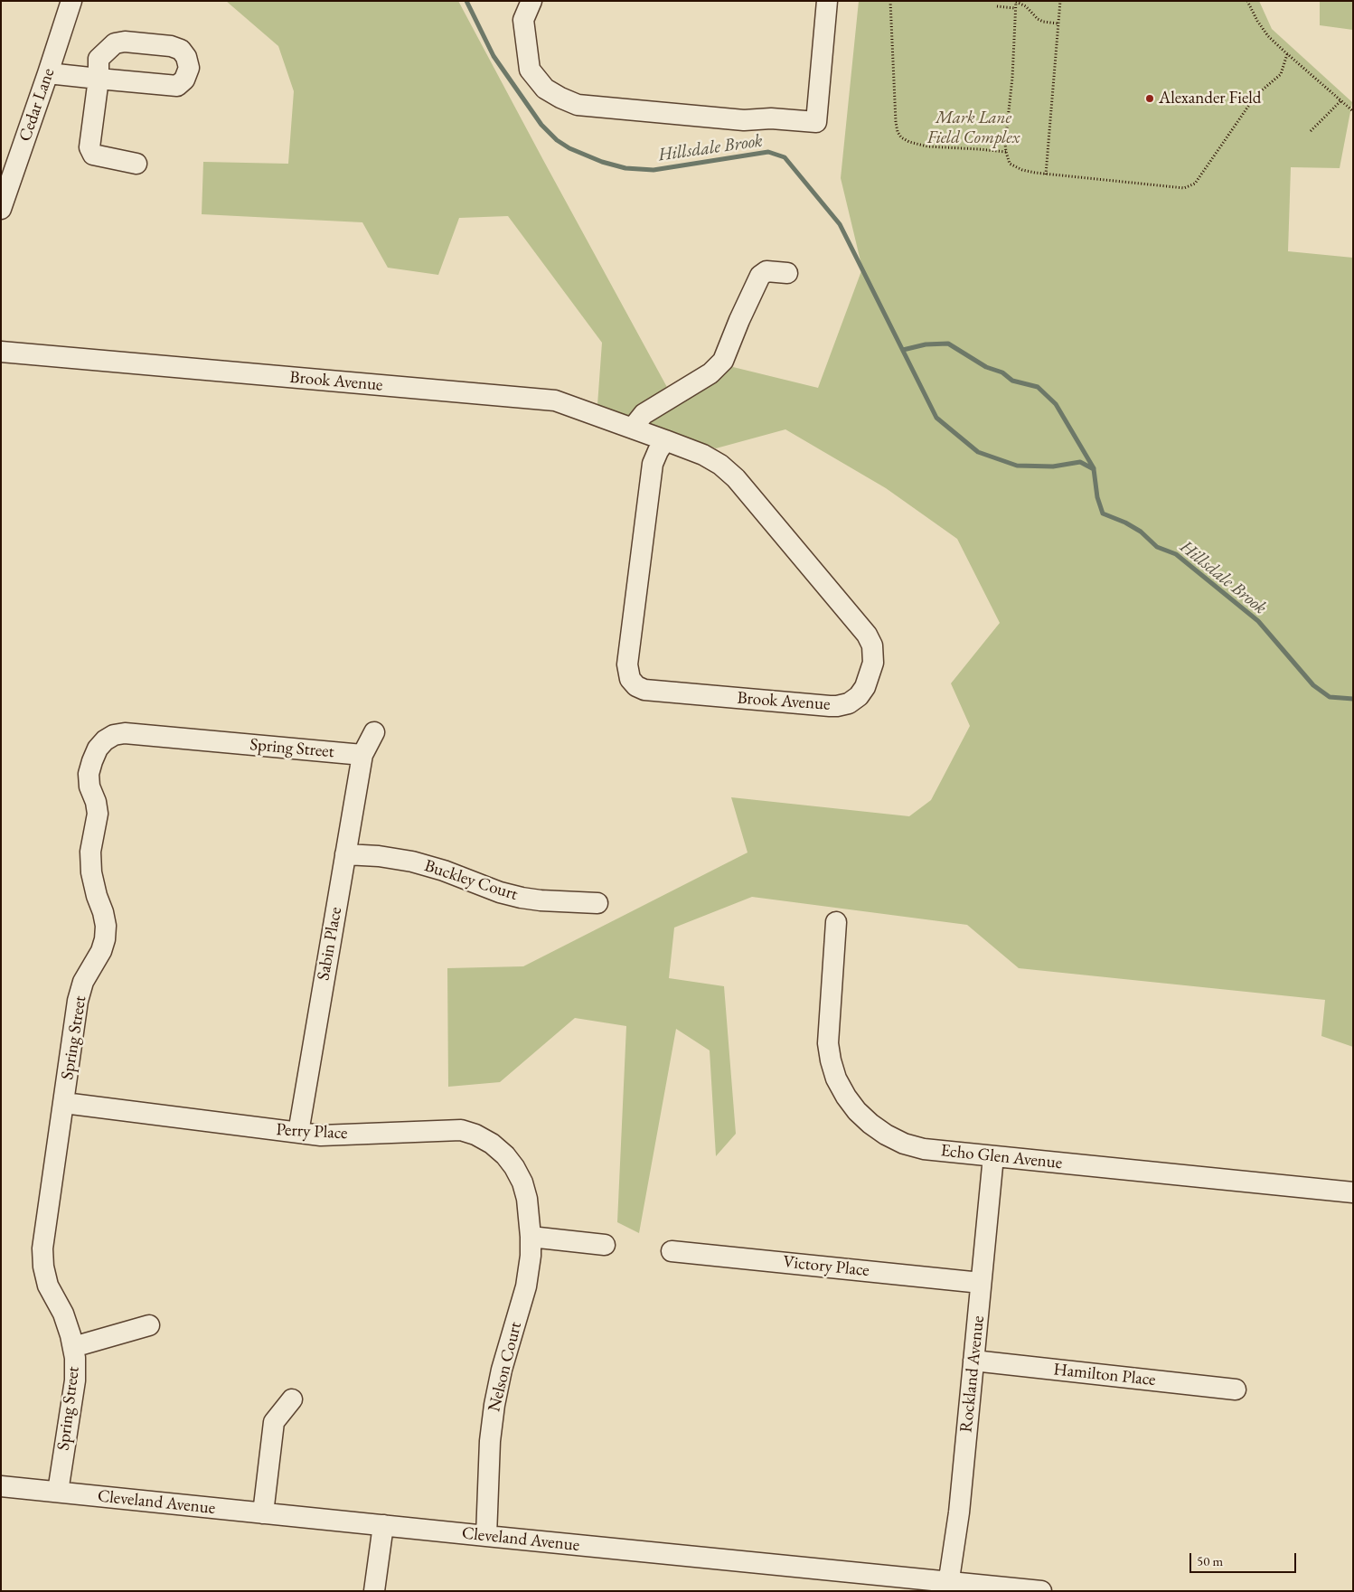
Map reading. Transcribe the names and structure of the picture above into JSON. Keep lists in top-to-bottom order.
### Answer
{
  "streets": {
    "street": [
      "Cedar Lane",
      "Brook Avenue",
      "Spring Street",
      "Buckley Court",
      "Sabin Place",
      "Perry Place",
      "Echo Glen Avenue",
      "Victory Place",
      "Nelson Court",
      "Rockland Avenue",
      "Hamilton Place",
      "Cleveland Avenue"
    ]
  },
  "crossings": [
    ["Spring Street", "Sabin Place"],
    ["Spring Street", "Perry Place"],
    ["Spring Street", "Cleveland Avenue"],
    ["Buckley Court", "Sabin Place"],
    ["Sabin Place", "Perry Place"],
    ["Perry Place", "Nelson Court"],
    ["Echo Glen Avenue", "Rockland Avenue"],
    ["Victory Place", "Rockland Avenue"],
    ["Nelson Court", "Cleveland Avenue"],
    ["Rockland Avenue", "Hamilton Place"],
    ["Rockland Avenue", "Cleveland Avenue"]
  ],
  "water": ["Hillsdale Brook"],
  "parks": ["Mark Lane Field Complex"],
  "places": ["Alexander Field"],
  "scale_bar": "50 m"
}
